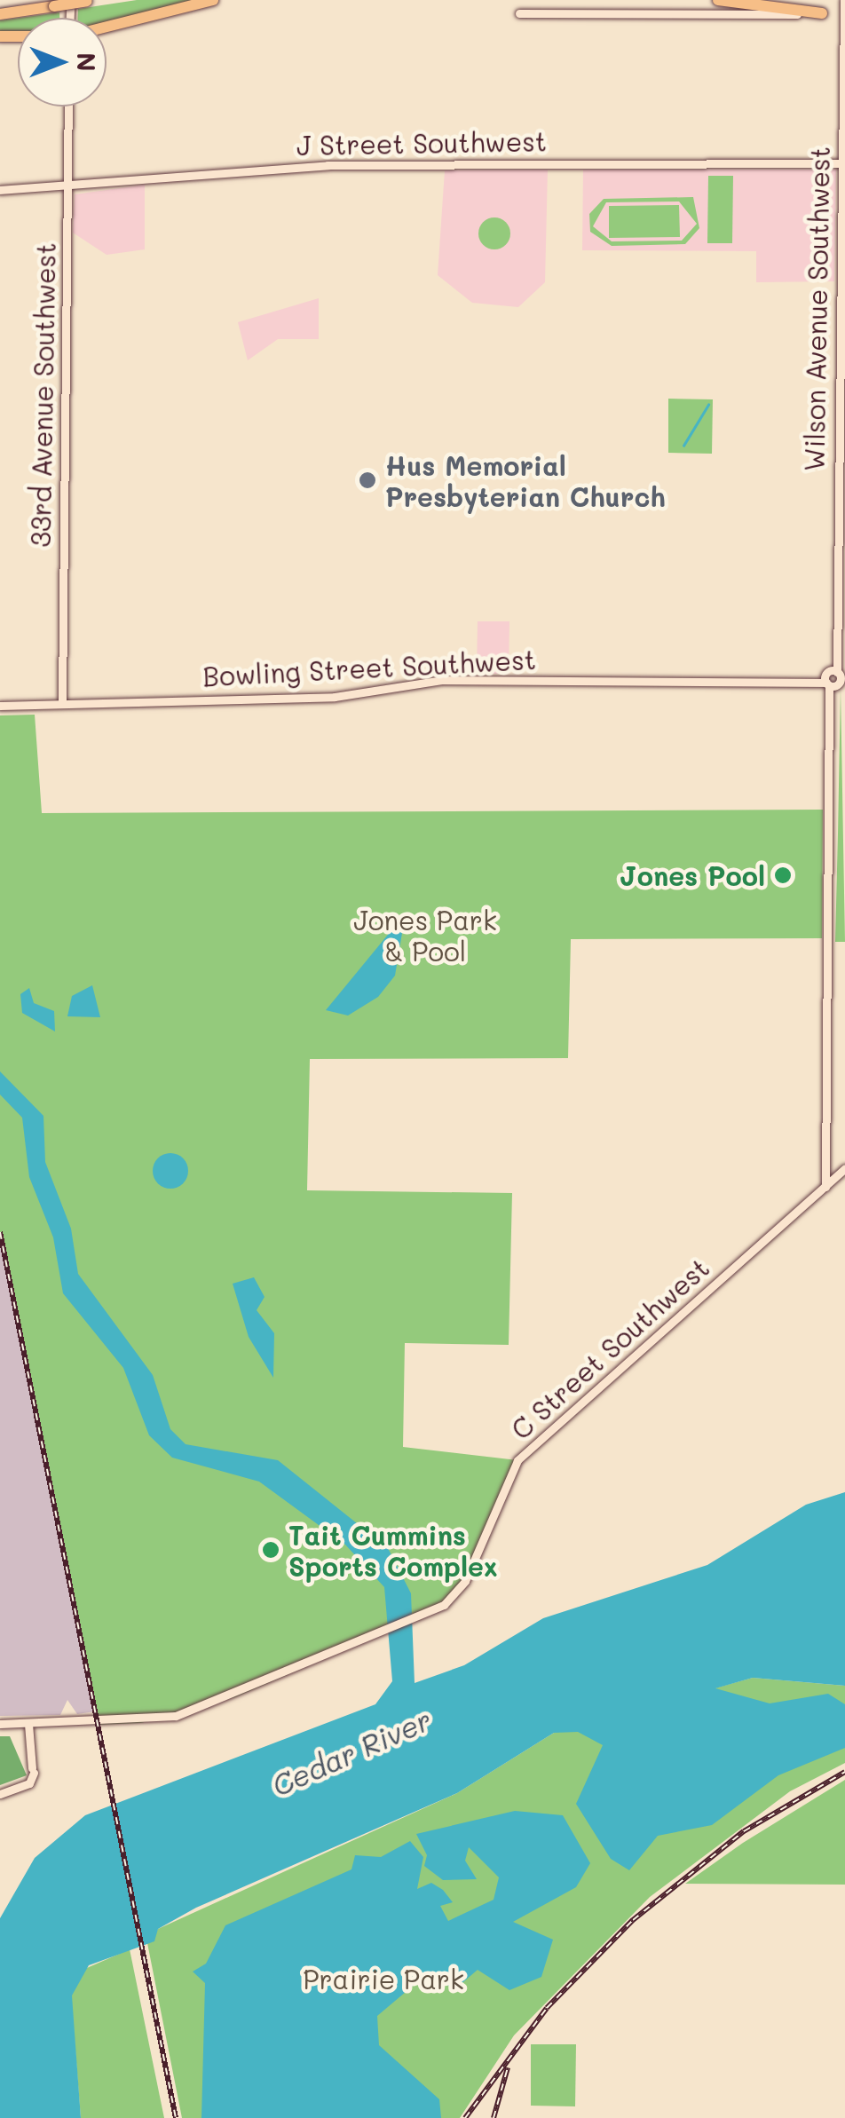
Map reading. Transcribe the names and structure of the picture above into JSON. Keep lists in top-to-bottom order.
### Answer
{
  "streets": {
    "main road": [
      "J Street Southwest",
      "Wilson Avenue Southwest",
      "33rd Avenue Southwest",
      "Bowling Street Southwest",
      "C Street Southwest"
    ]
  },
  "crossings": [
    ["J Street Southwest", "Wilson Avenue Southwest"],
    ["J Street Southwest", "33rd Avenue Southwest"],
    ["Wilson Avenue Southwest", "Bowling Street Southwest"],
    ["Wilson Avenue Southwest", "C Street Southwest"],
    ["33rd Avenue Southwest", "Bowling Street Southwest"]
  ],
  "water": ["Cedar River"],
  "parks": ["Jones Park & Pool", "Prairie Park"],
  "places": ["Hus Memorial Presbyterian Church", "Jones Pool", "Tait Cummins Sports Complex"],
  "north": "right"
}
